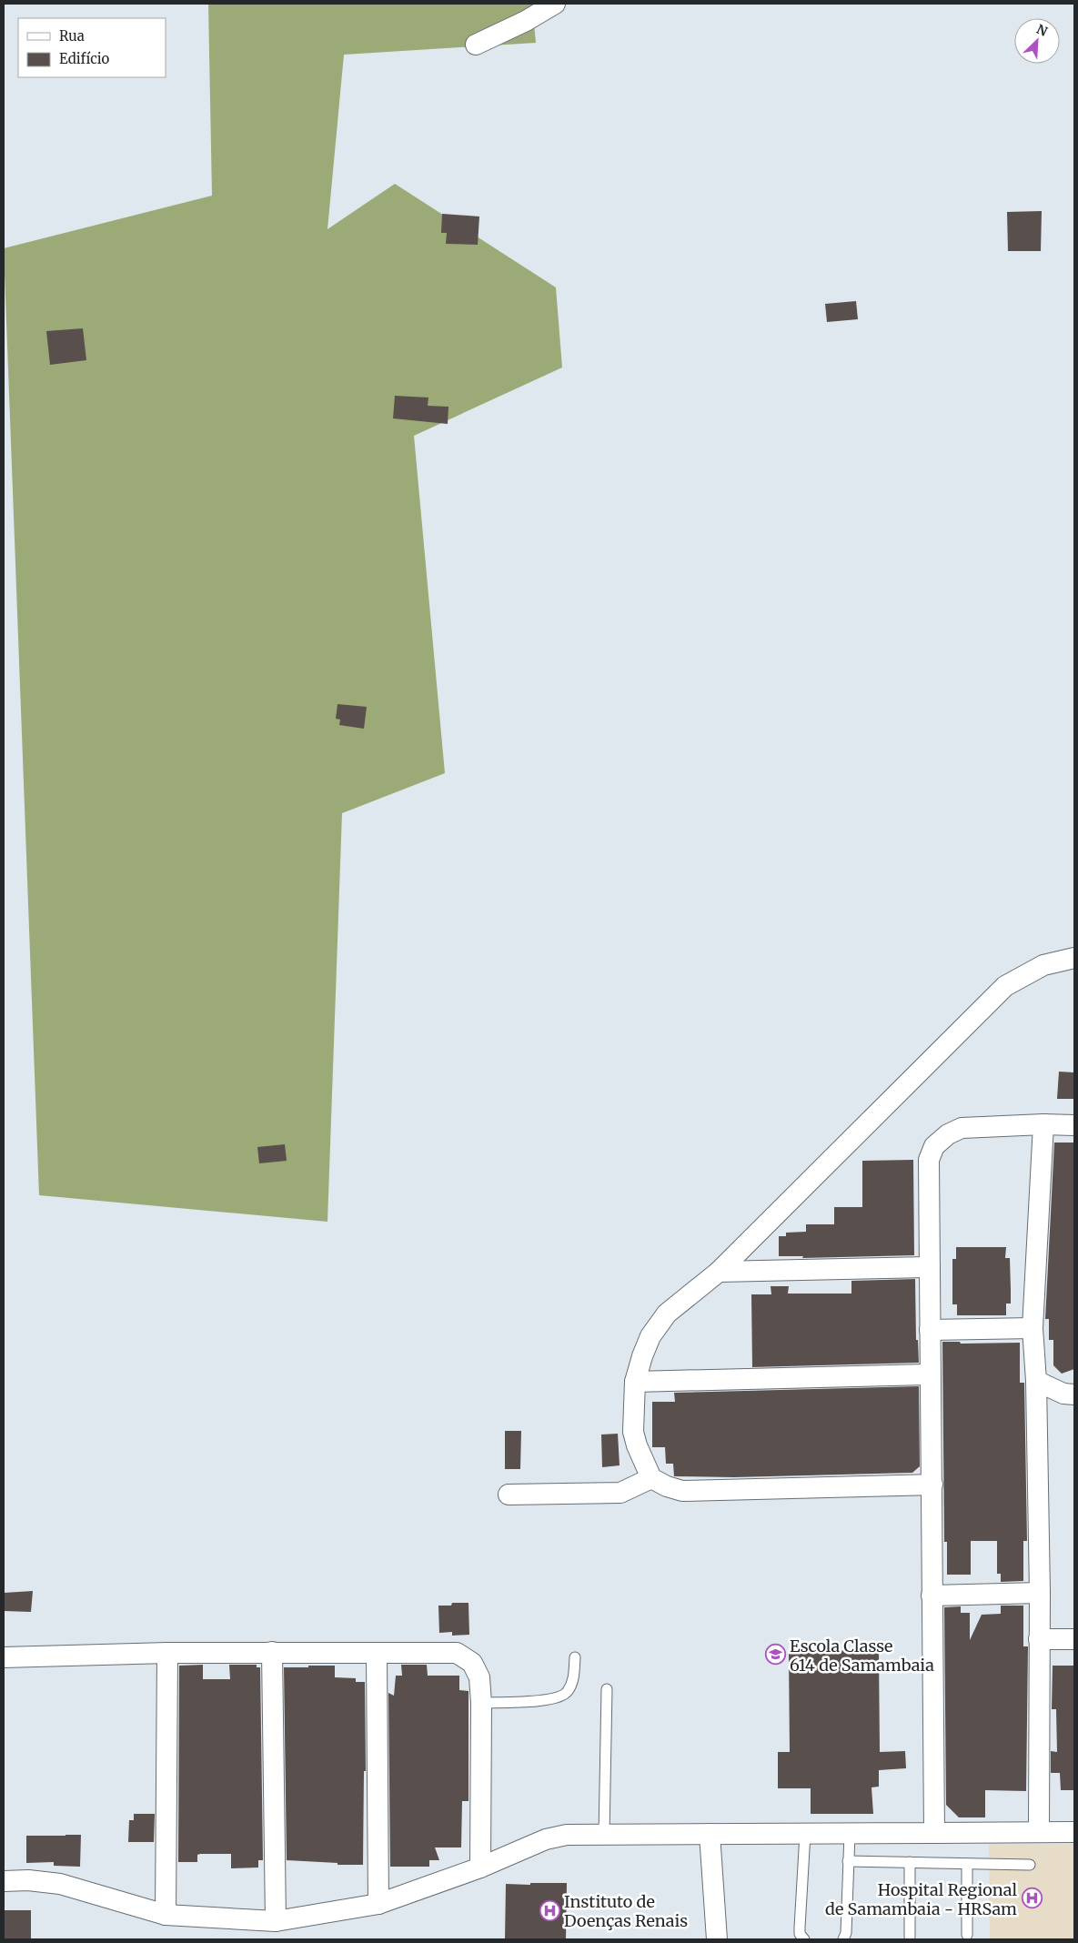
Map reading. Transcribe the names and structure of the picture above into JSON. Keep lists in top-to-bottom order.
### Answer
{
  "places": {
    "school or university": ["Escola Classe 614 de Samambaia"],
    "hospital": ["Hospital Regional de Samambaia - HRSam", "Instituto de Doenças Renais"]
  },
  "legend": ["Rua", "Edifício"],
  "north": "top right"
}
